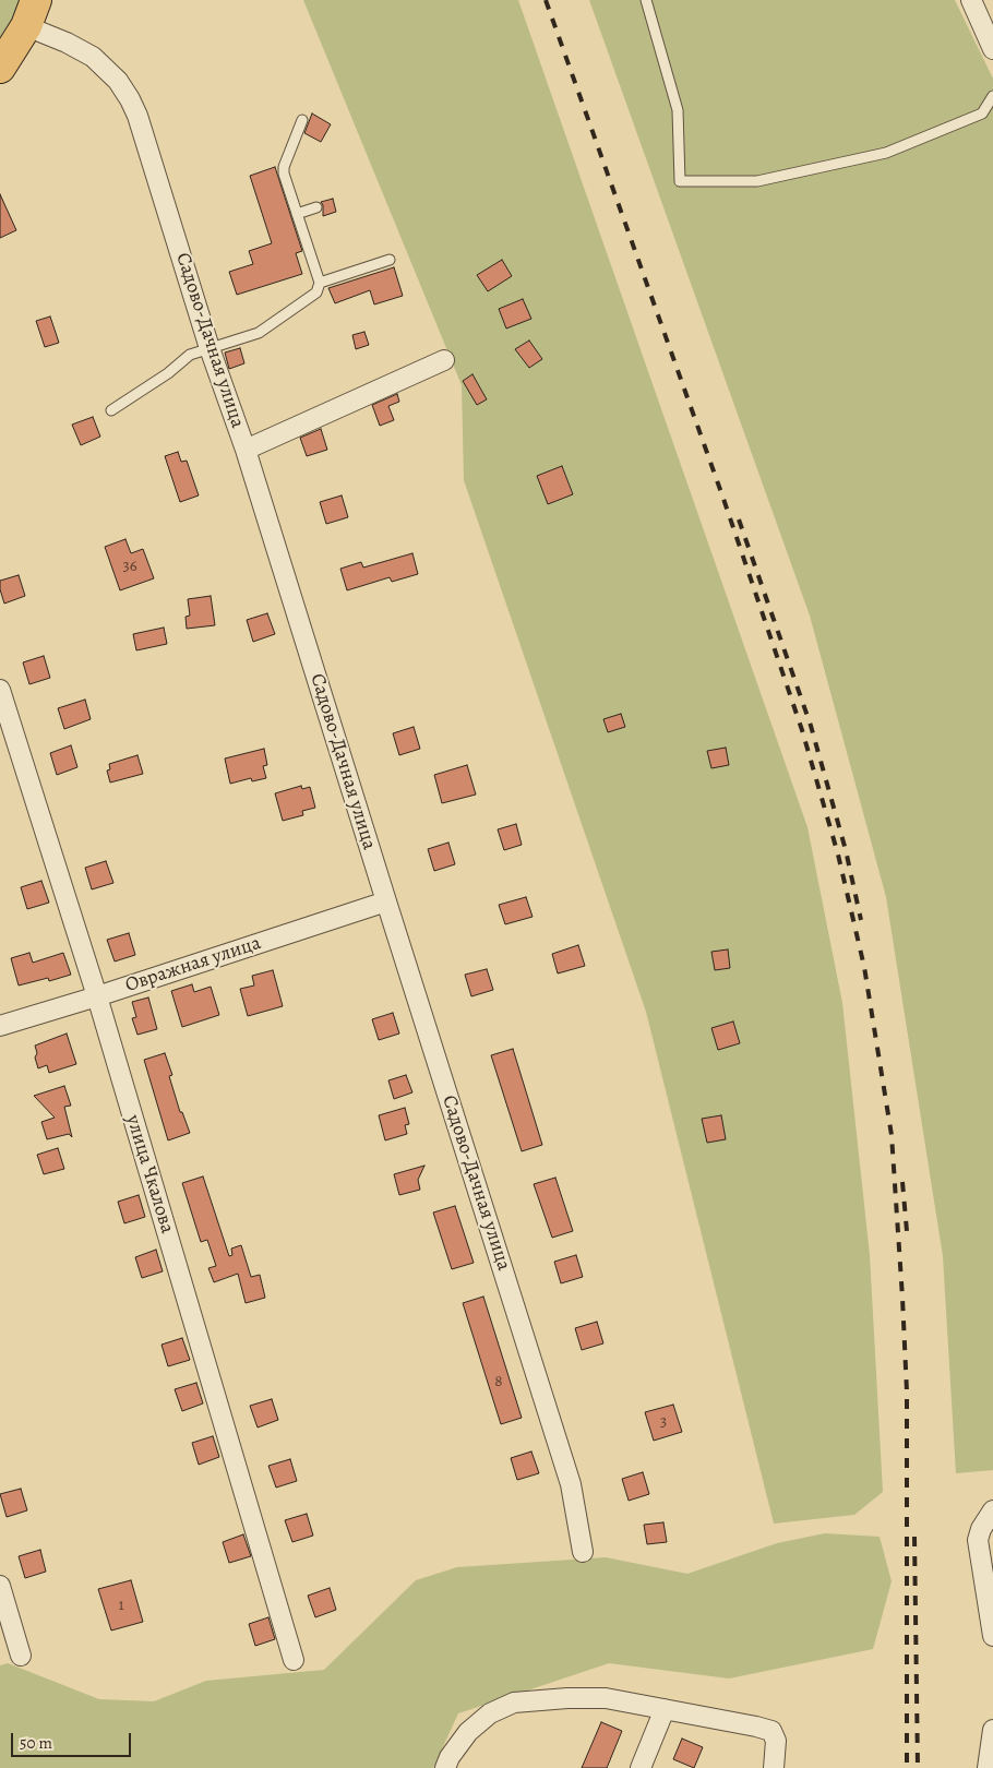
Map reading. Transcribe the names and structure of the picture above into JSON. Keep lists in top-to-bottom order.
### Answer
{
  "streets": {
    "street": ["Садово-Дачная улица", "Овражная улица", "улица Чкалова"]
  },
  "crossings": [
    ["Садово-Дачная улица", "Овражная улица"],
    ["Овражная улица", "улица Чкалова"]
  ],
  "house_numbers": [
    "36",
    "8",
    "3",
    "1"
  ],
  "scale_bar": "50 m"
}
